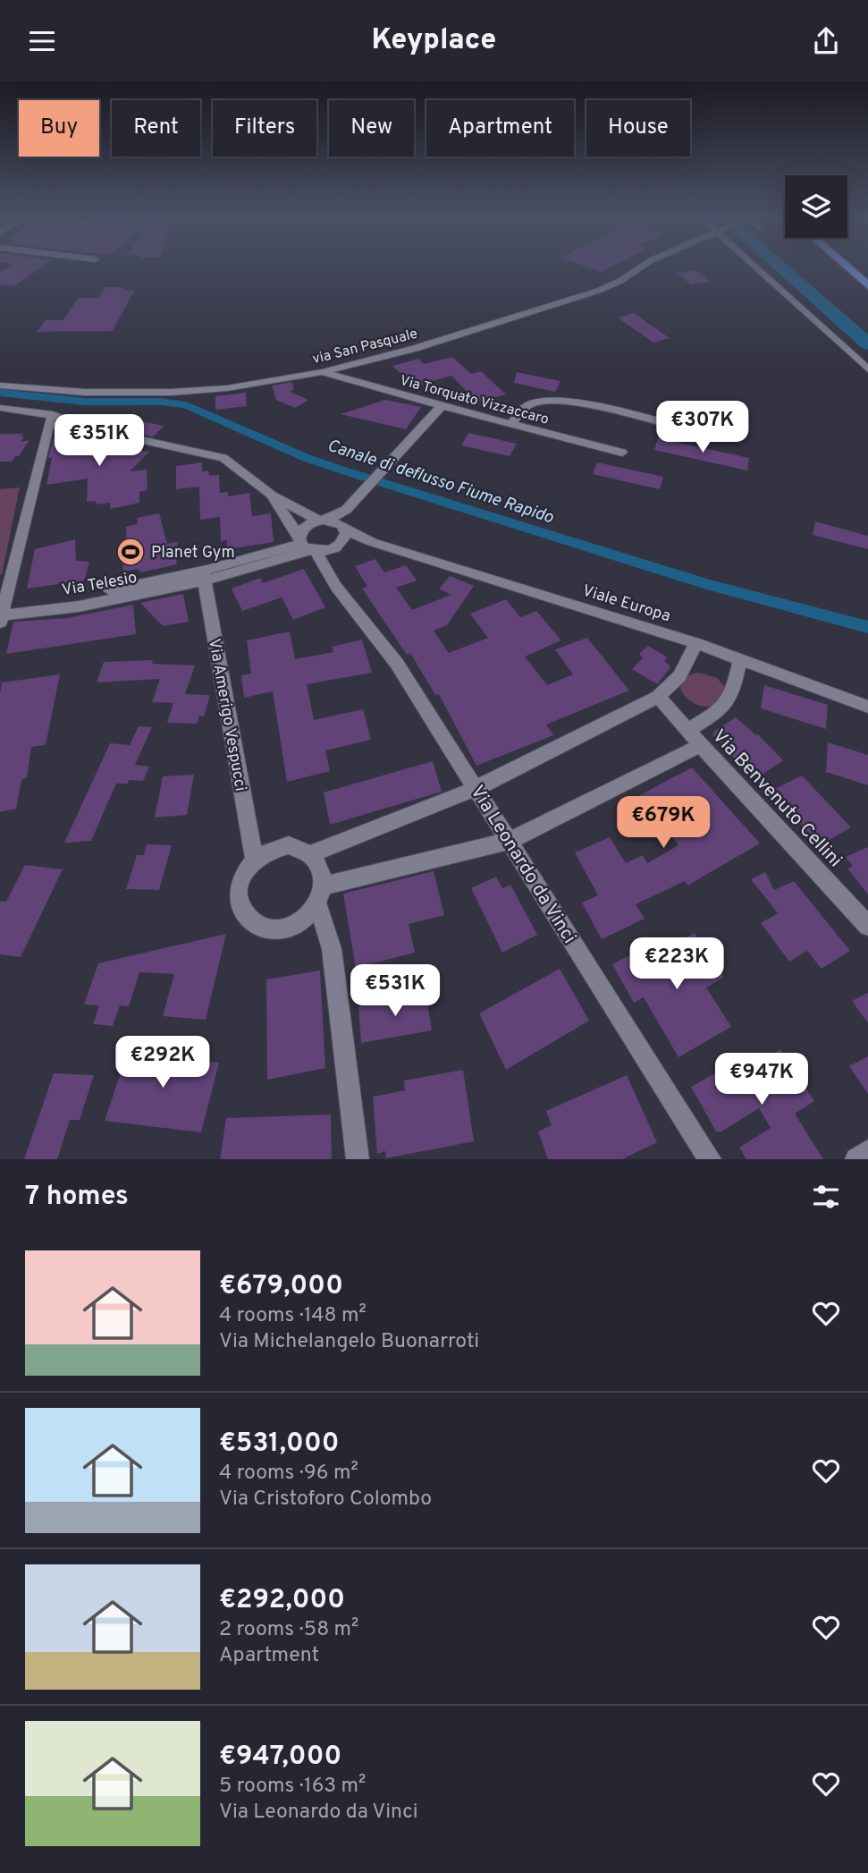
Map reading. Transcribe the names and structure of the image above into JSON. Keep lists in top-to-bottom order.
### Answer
{
  "streets": {
    "street": [
      "via San Pasquale",
      "Via Torquato Vizzaccaro",
      "Via Telesio",
      "Viale Europa",
      "Via Amerigo Vespucci",
      "Via Benvenuto Cellini",
      "Via Leonardo da Vinci"
    ]
  },
  "crossings": [
    ["via San Pasquale", "Via Torquato Vizzaccaro"],
    ["Via Telesio", "Viale Europa"],
    ["Via Telesio", "Via Amerigo Vespucci"],
    ["Via Telesio", "Via Leonardo da Vinci"]
  ],
  "water": ["Canale di deflusso Fiume Rapido"],
  "places": {
    "sports": ["Planet Gym"]
  },
  "page": {
    "header": "Keyplace",
    "chip": [
      "Buy",
      "Rent",
      "Filters",
      "New",
      "Apartment",
      "House"
    ],
    "price": [
      "€307K",
      "€351K",
      "€679K",
      "€223K",
      "€531K",
      "€292K",
      "€947K"
    ],
    "heading": "7 homes",
    "list": [
      {
        "name": "€679,000",
        "note": "4 rooms · 148 m² · Via Michelangelo Buonarroti"
      },
      {
        "name": "€531,000",
        "note": "4 rooms · 96 m² · Via Cristoforo Colombo"
      },
      {
        "name": "€292,000",
        "note": "2 rooms · 58 m² · Apartment"
      },
      {
        "name": "€947,000",
        "note": "5 rooms · 163 m² · Via Leonardo da Vinci"
      }
    ]
  }
}
